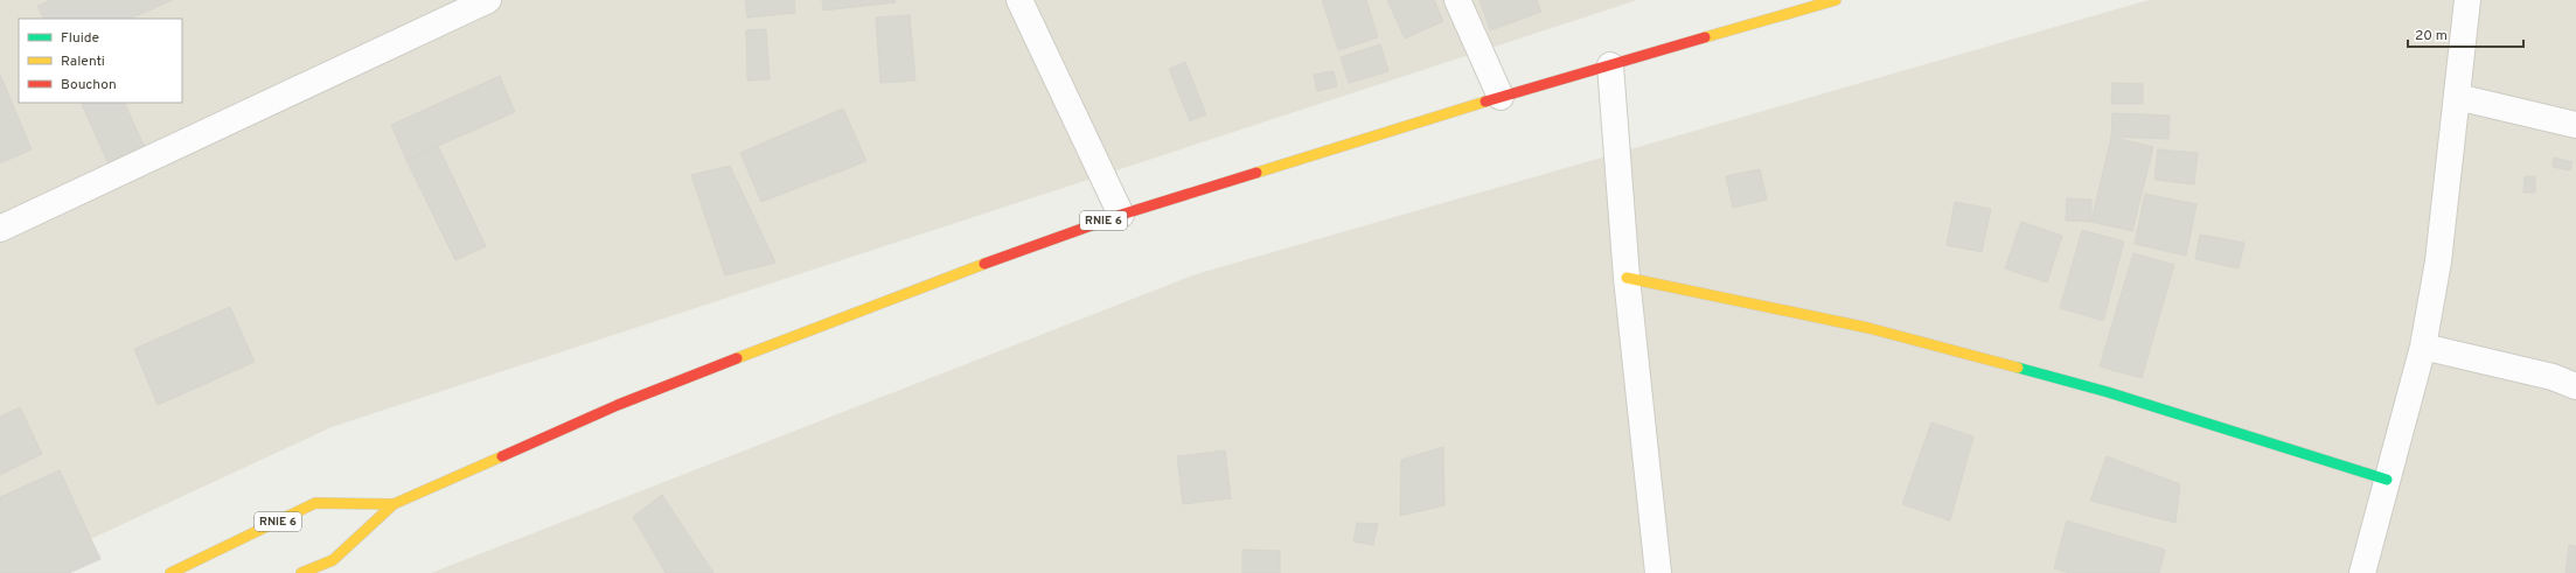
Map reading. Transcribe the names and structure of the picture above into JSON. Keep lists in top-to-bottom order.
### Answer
{
  "streets": {
    "main road": ["RNIE 6"]
  },
  "legend": ["Fluide", "Ralenti", "Bouchon"],
  "scale_bar": "20 m"
}
